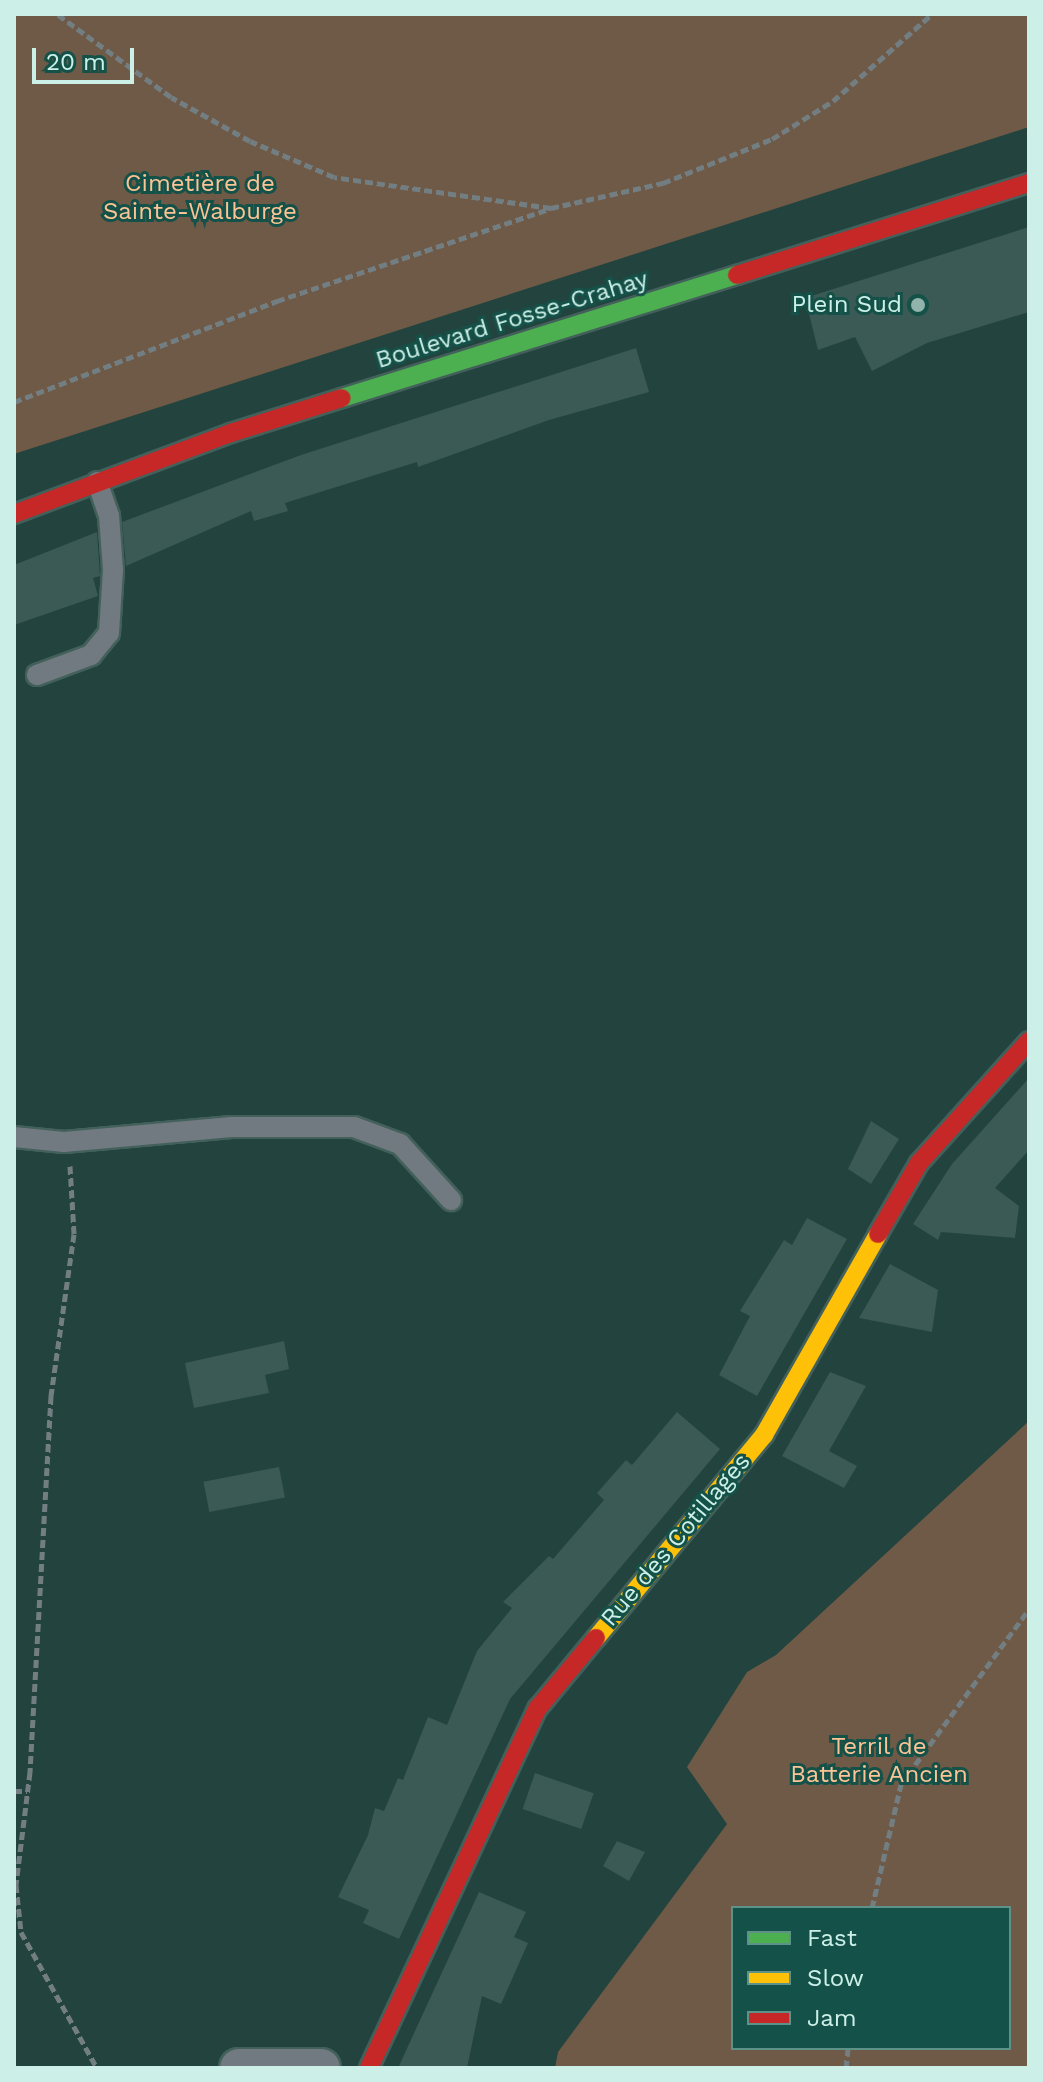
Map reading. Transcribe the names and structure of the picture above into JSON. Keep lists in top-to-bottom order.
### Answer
{
  "streets": {
    "street": ["Boulevard Fosse-Crahay", "Rue des Cotillages"]
  },
  "parks": ["Cimetière de Sainte-Walburge", "Terril de Batterie Ancien"],
  "places": ["Plein Sud"],
  "legend": ["Fast", "Slow", "Jam"],
  "scale_bar": "20 m"
}
